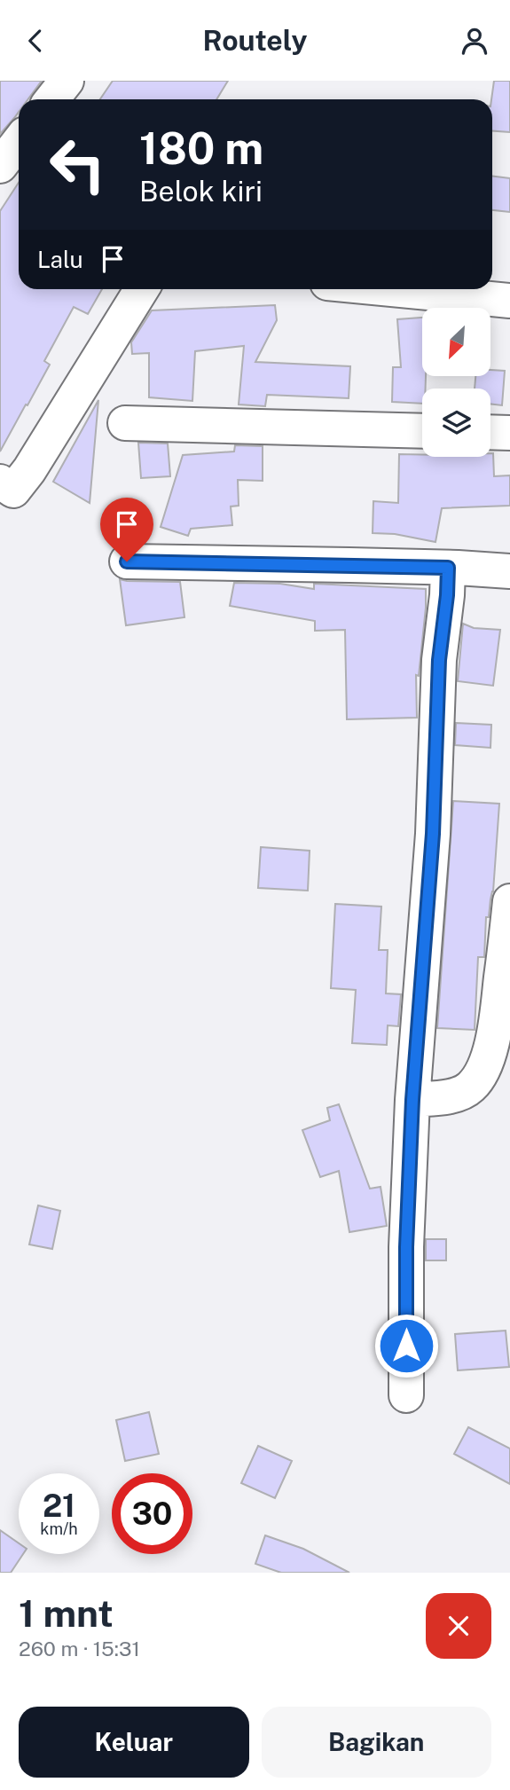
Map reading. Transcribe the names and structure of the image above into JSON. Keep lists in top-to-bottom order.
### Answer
{
  "north": "bottom left",
  "page": {
    "header": "Routely",
    "turn": ["180 m", "Belok kiri"],
    "then": "Lalu",
    "speed": "21 km/h",
    "limit": "30",
    "heading": ["1 mnt", "260 m · 15:31"],
    "buttons": ["Keluar", "Bagikan"]
  }
}
